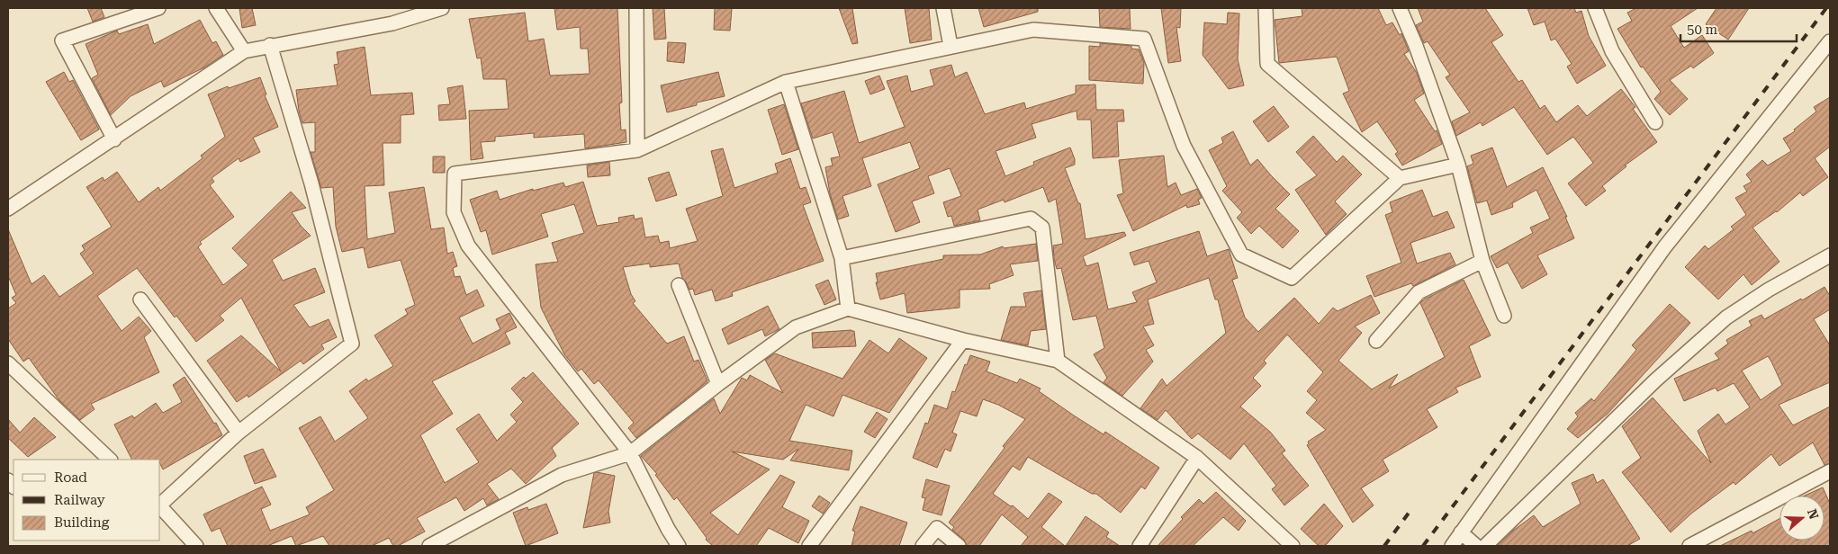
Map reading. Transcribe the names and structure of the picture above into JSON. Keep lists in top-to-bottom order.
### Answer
{
  "legend": ["Road", "Railway", "Building"],
  "scale_bar": "50 m",
  "north": "right"
}
